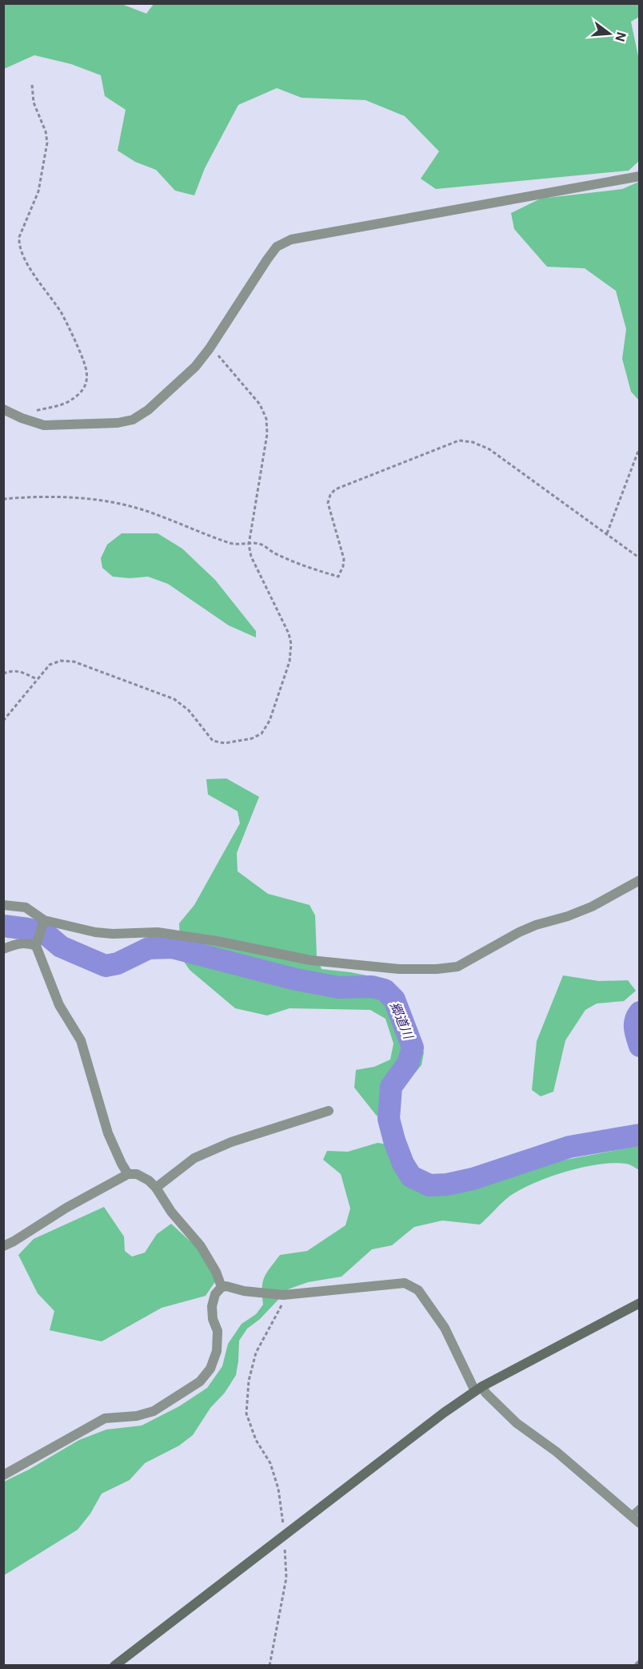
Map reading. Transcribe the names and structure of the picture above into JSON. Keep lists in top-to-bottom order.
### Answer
{
  "water": ["郷道川"],
  "north": "right"
}
